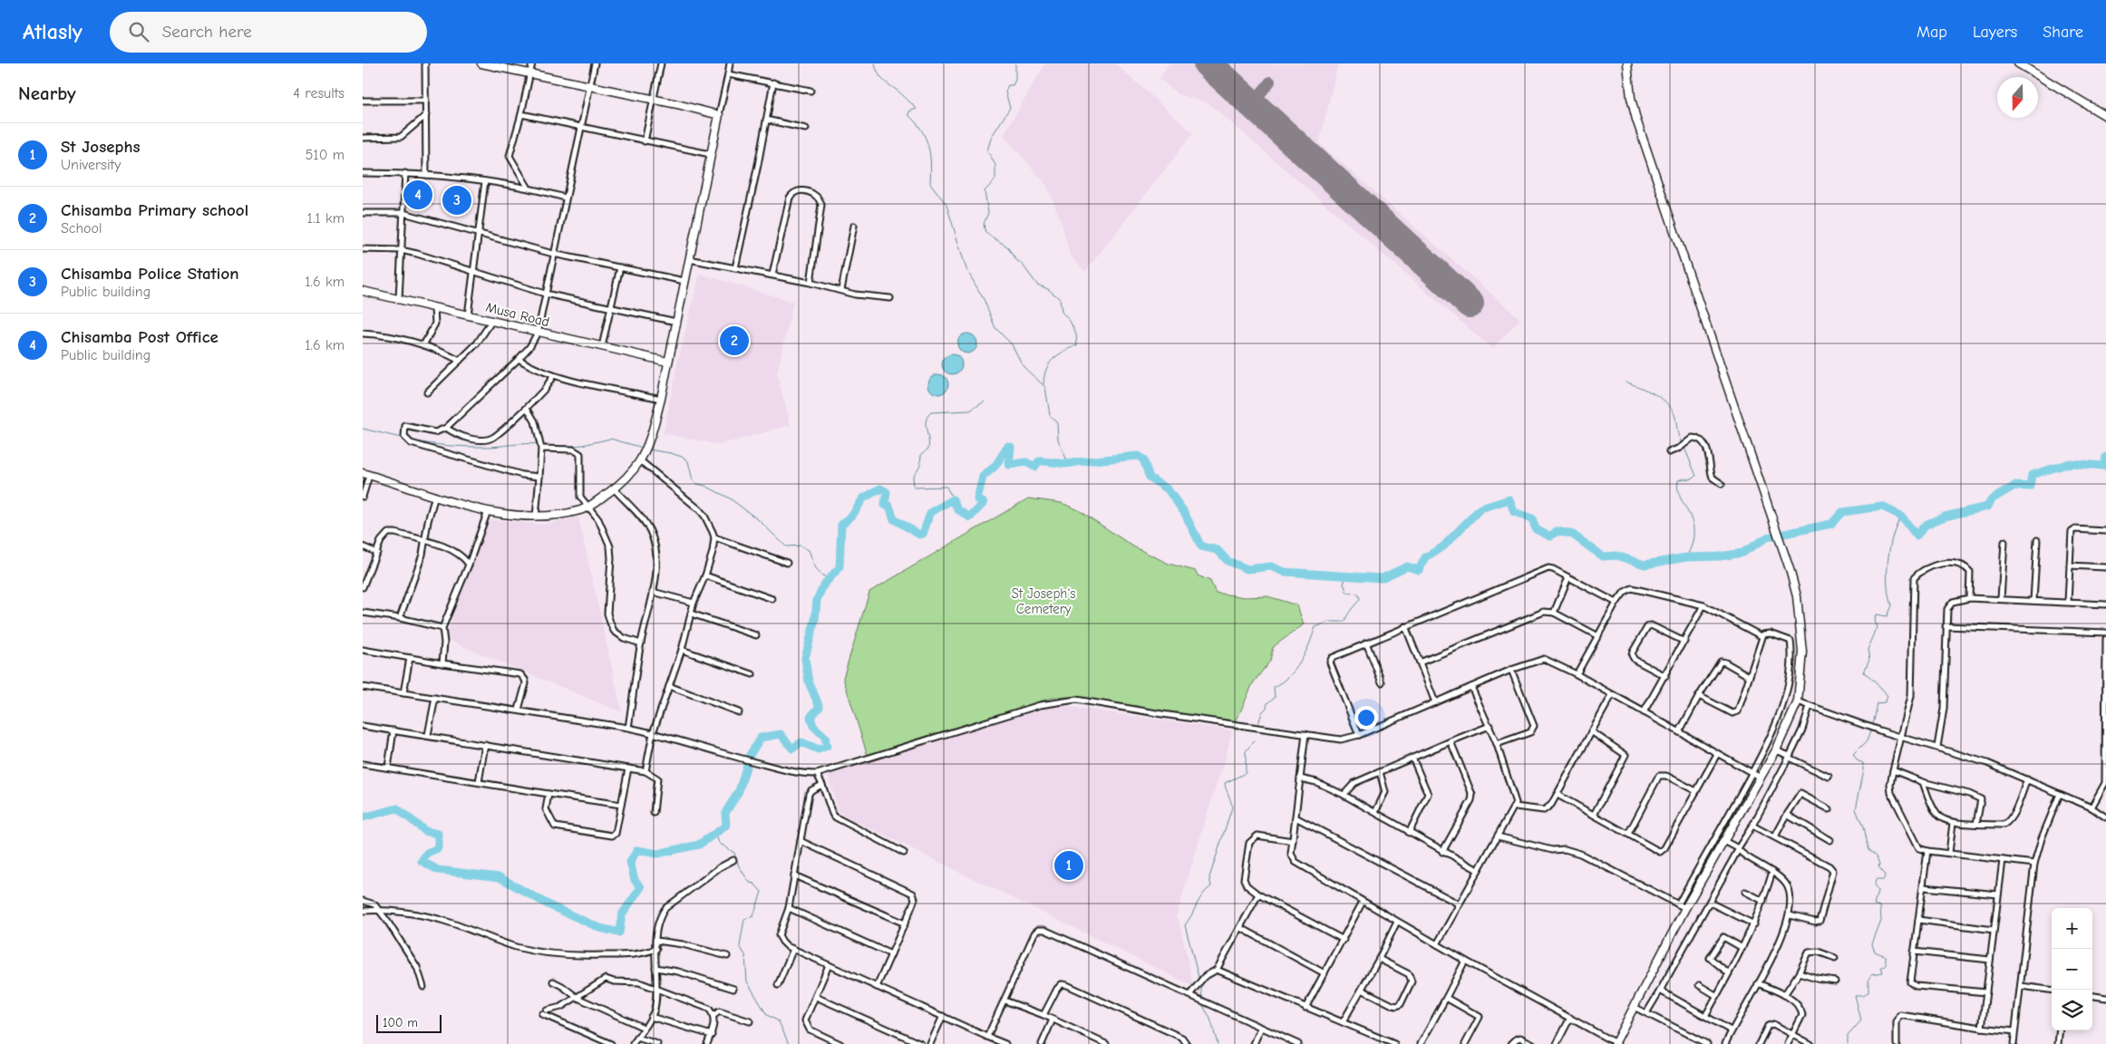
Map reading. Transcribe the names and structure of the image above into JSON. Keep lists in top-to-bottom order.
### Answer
{
  "streets": {
    "street": ["Musa Road"]
  },
  "parks": ["St Joseph's Cemetery"],
  "scale_bar": "100 m",
  "north": "bottom",
  "page": {
    "header": "Atlasly",
    "search": "Search here",
    "nav": ["Map", "Layers", "Share"],
    "heading": ["Nearby", "4 results"],
    "list": [
      {
        "mark": "1",
        "name": "St Josephs",
        "note": "University",
        "value": "510 m"
      },
      {
        "mark": "2",
        "name": "Chisamba Primary school",
        "note": "School",
        "value": "1.1 km"
      },
      {
        "mark": "3",
        "name": "Chisamba Police Station",
        "note": "Public building",
        "value": "1.6 km"
      },
      {
        "mark": "4",
        "name": "Chisamba Post Office",
        "note": "Public building",
        "value": "1.6 km"
      }
    ],
    "pins": [
      "4",
      "3",
      "2",
      "1"
    ],
    "map_buttons": ["+", "−"],
    "scale": "100 m"
  }
}
